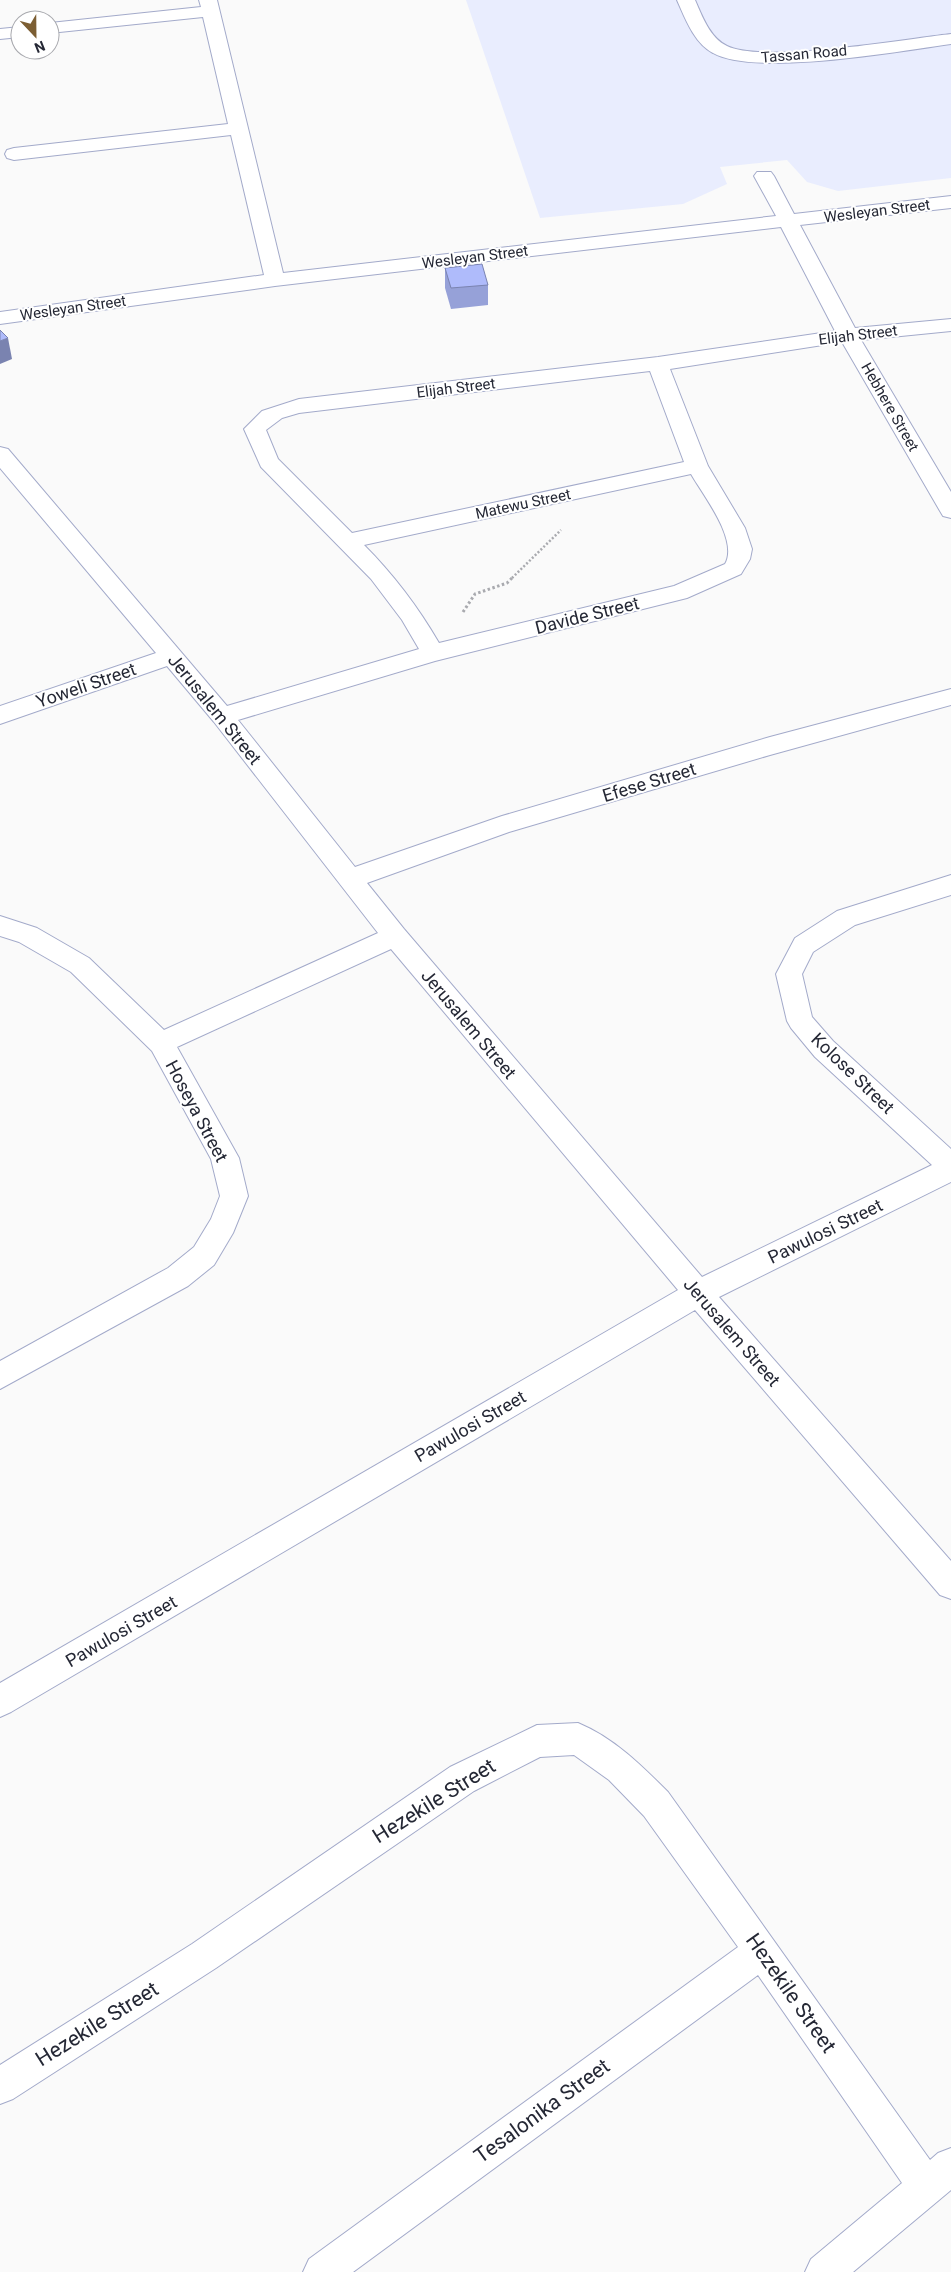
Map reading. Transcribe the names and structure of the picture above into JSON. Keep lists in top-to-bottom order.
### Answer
{
  "streets": {
    "street": [
      "Tassan Road",
      "Wesleyan Street",
      "Elijah Street",
      "Hebhere Street",
      "Matewu Street",
      "Davide Street",
      "Yoweli Street",
      "Jerusalem Street",
      "Efese Street",
      "Kolose Street",
      "Hoseya Street",
      "Pawulosi Street",
      "Hezekile Street",
      "Tesalonika Street"
    ]
  },
  "crossings": [
    ["Wesleyan Street", "Hebhere Street"],
    ["Elijah Street", "Hebhere Street"],
    ["Elijah Street", "Matewu Street"],
    ["Elijah Street", "Davide Street"],
    ["Matewu Street", "Davide Street"],
    ["Davide Street", "Jerusalem Street"],
    ["Yoweli Street", "Jerusalem Street"],
    ["Jerusalem Street", "Efese Street"],
    ["Jerusalem Street", "Pawulosi Street"],
    ["Kolose Street", "Pawulosi Street"],
    ["Hezekile Street", "Tesalonika Street"]
  ],
  "north": "bottom"
}
